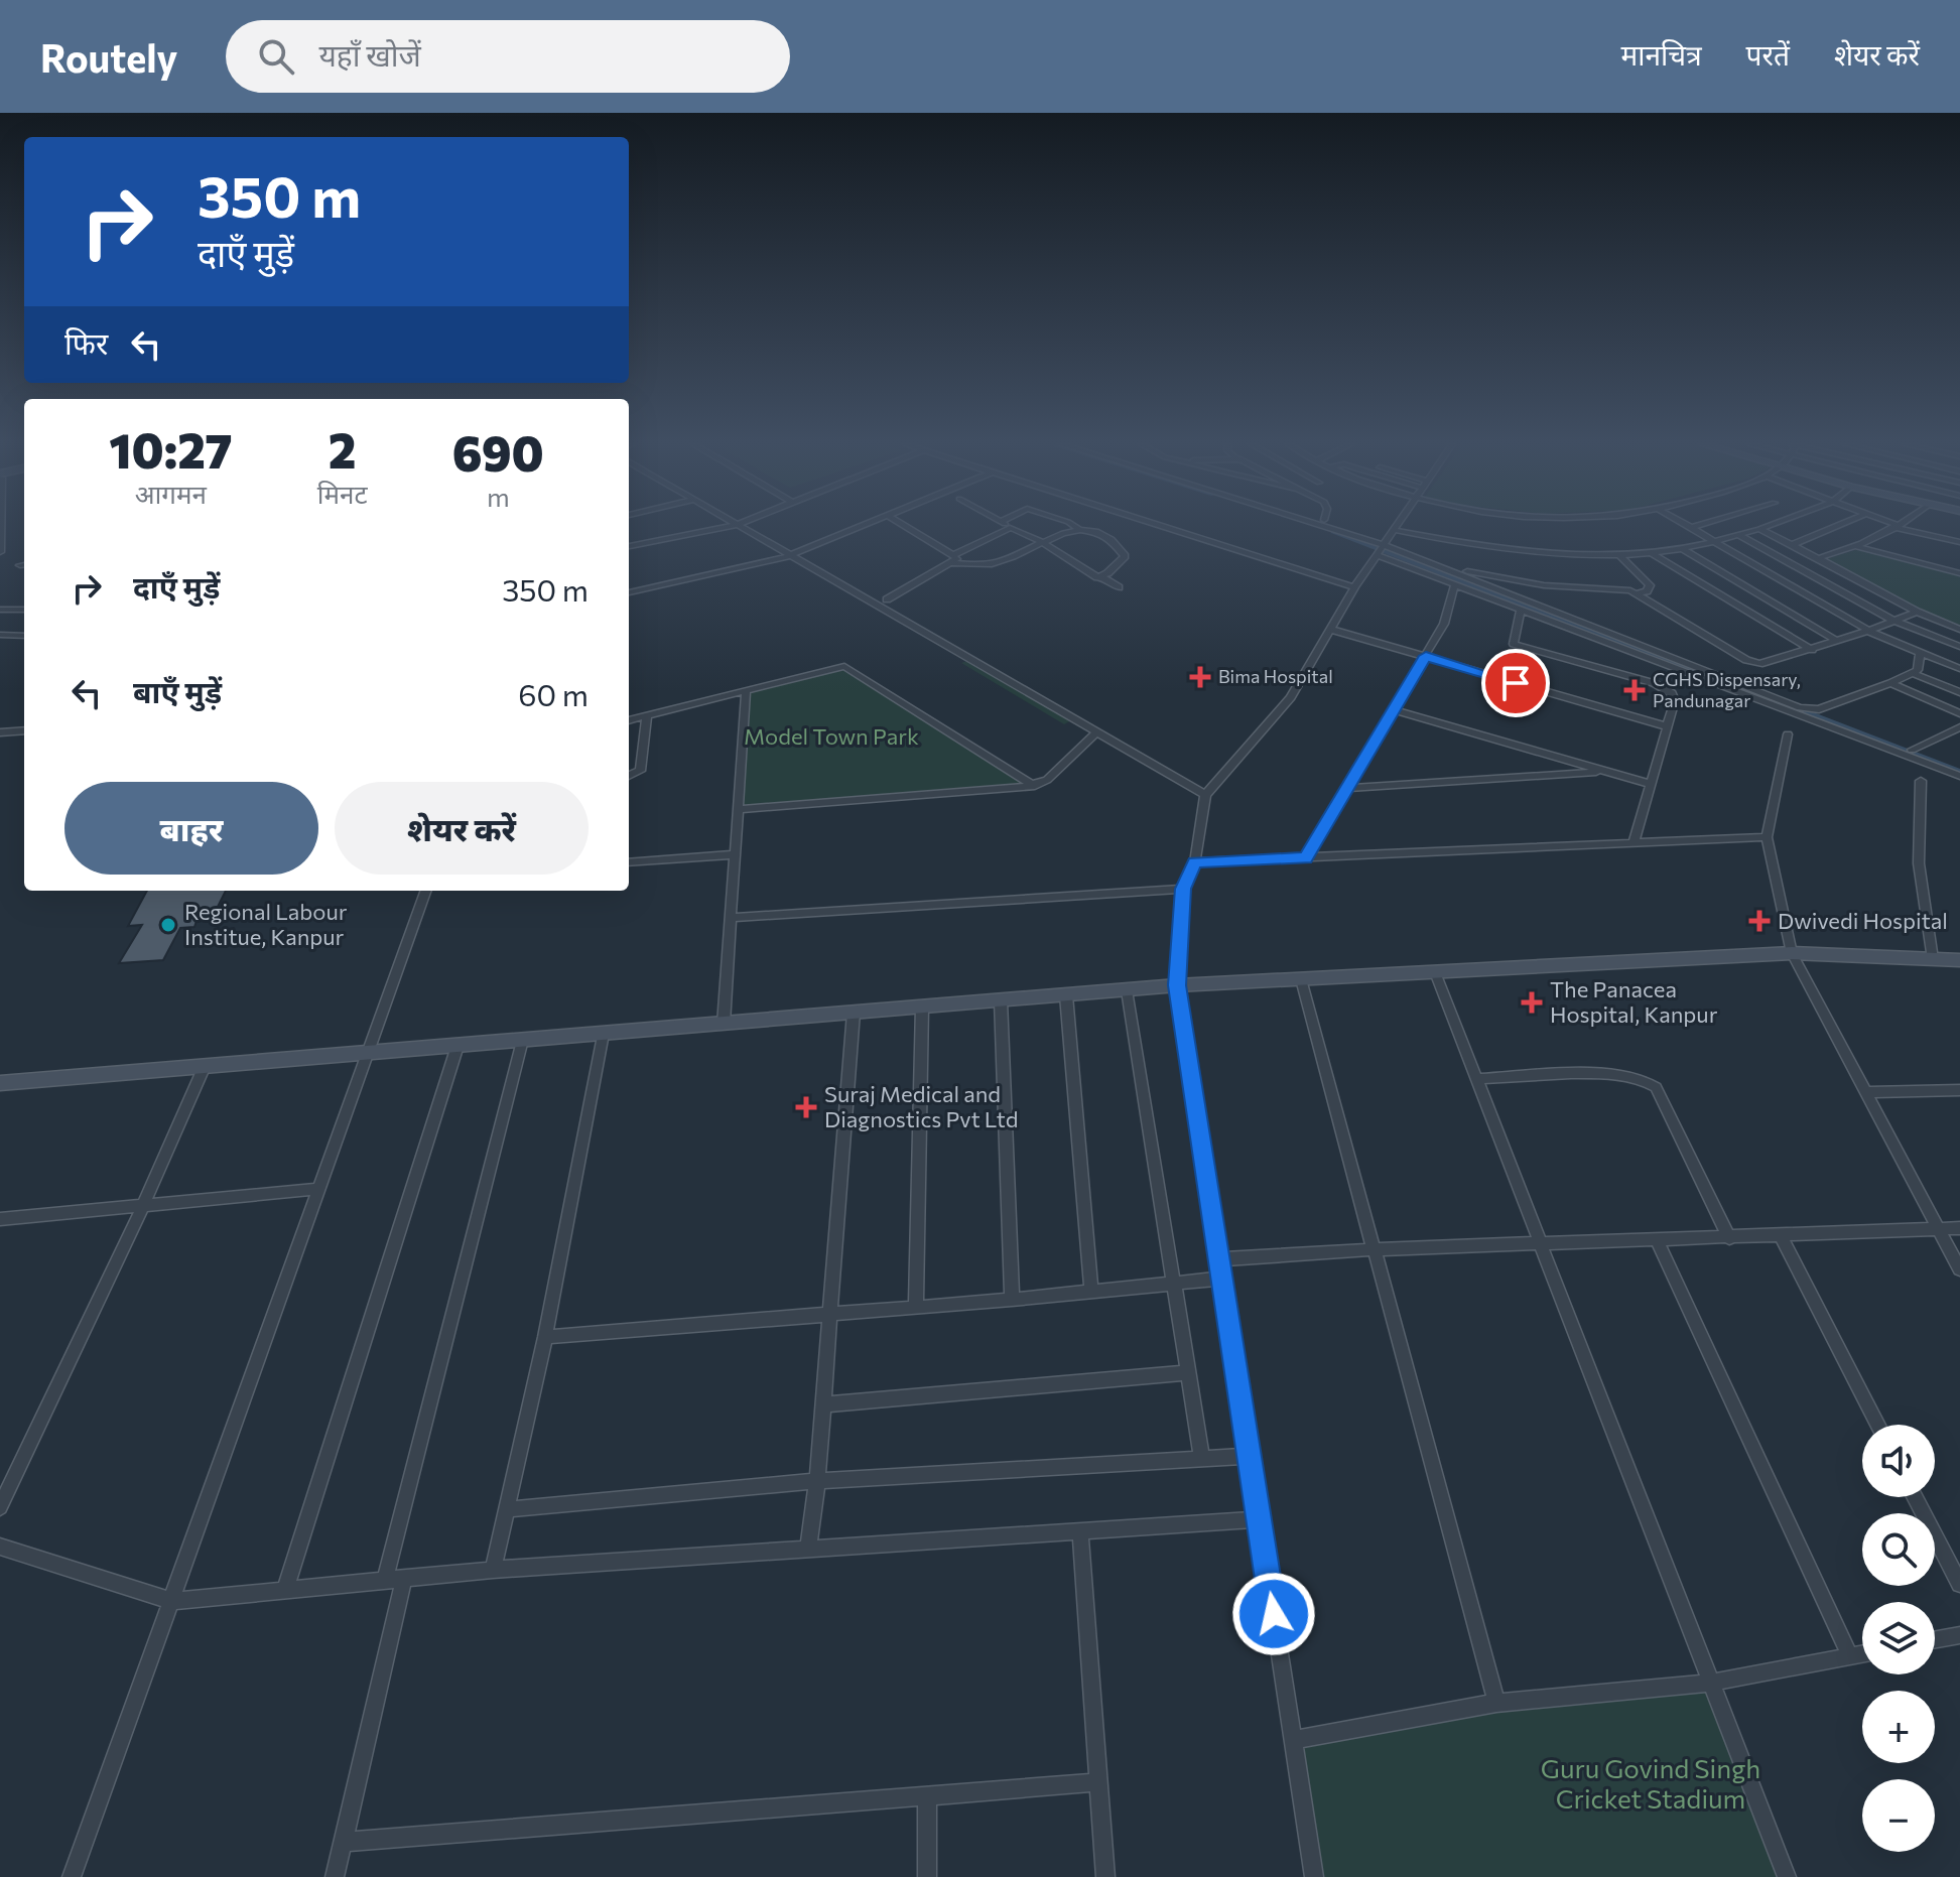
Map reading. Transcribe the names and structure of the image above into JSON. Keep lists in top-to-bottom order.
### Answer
{
  "parks": ["Model Town Park", "Guru Govind Singh Cricket Stadium"],
  "places": {
    "health": [
      "Bima Hospital",
      "CGHS Dispensary, Pandunagar",
      "Dwivedi Hospital",
      "The Panacea Hospital, Kanpur",
      "Suraj Medical and Diagnostics Pvt Ltd"
    ],
    "other": ["Regional Labour Institue, Kanpur"]
  },
  "page": {
    "header": "Routely",
    "search": "यहाँ खोजें",
    "nav": ["मानचित्र", "परतें", "शेयर करें"],
    "turn": ["350 m", "दाएँ मुड़ें"],
    "then": "फिर",
    "eta": [
      "10:27",
      "आगमन",
      "2",
      "मिनट",
      "690",
      "m"
    ],
    "list": [
      {
        "name": "दाएँ मुड़ें",
        "value": "350 m"
      },
      {
        "name": "बाएँ मुड़ें",
        "value": "60 m"
      }
    ],
    "buttons": ["बाहर", "शेयर करें"],
    "map_buttons": ["+", "−"]
  }
}
